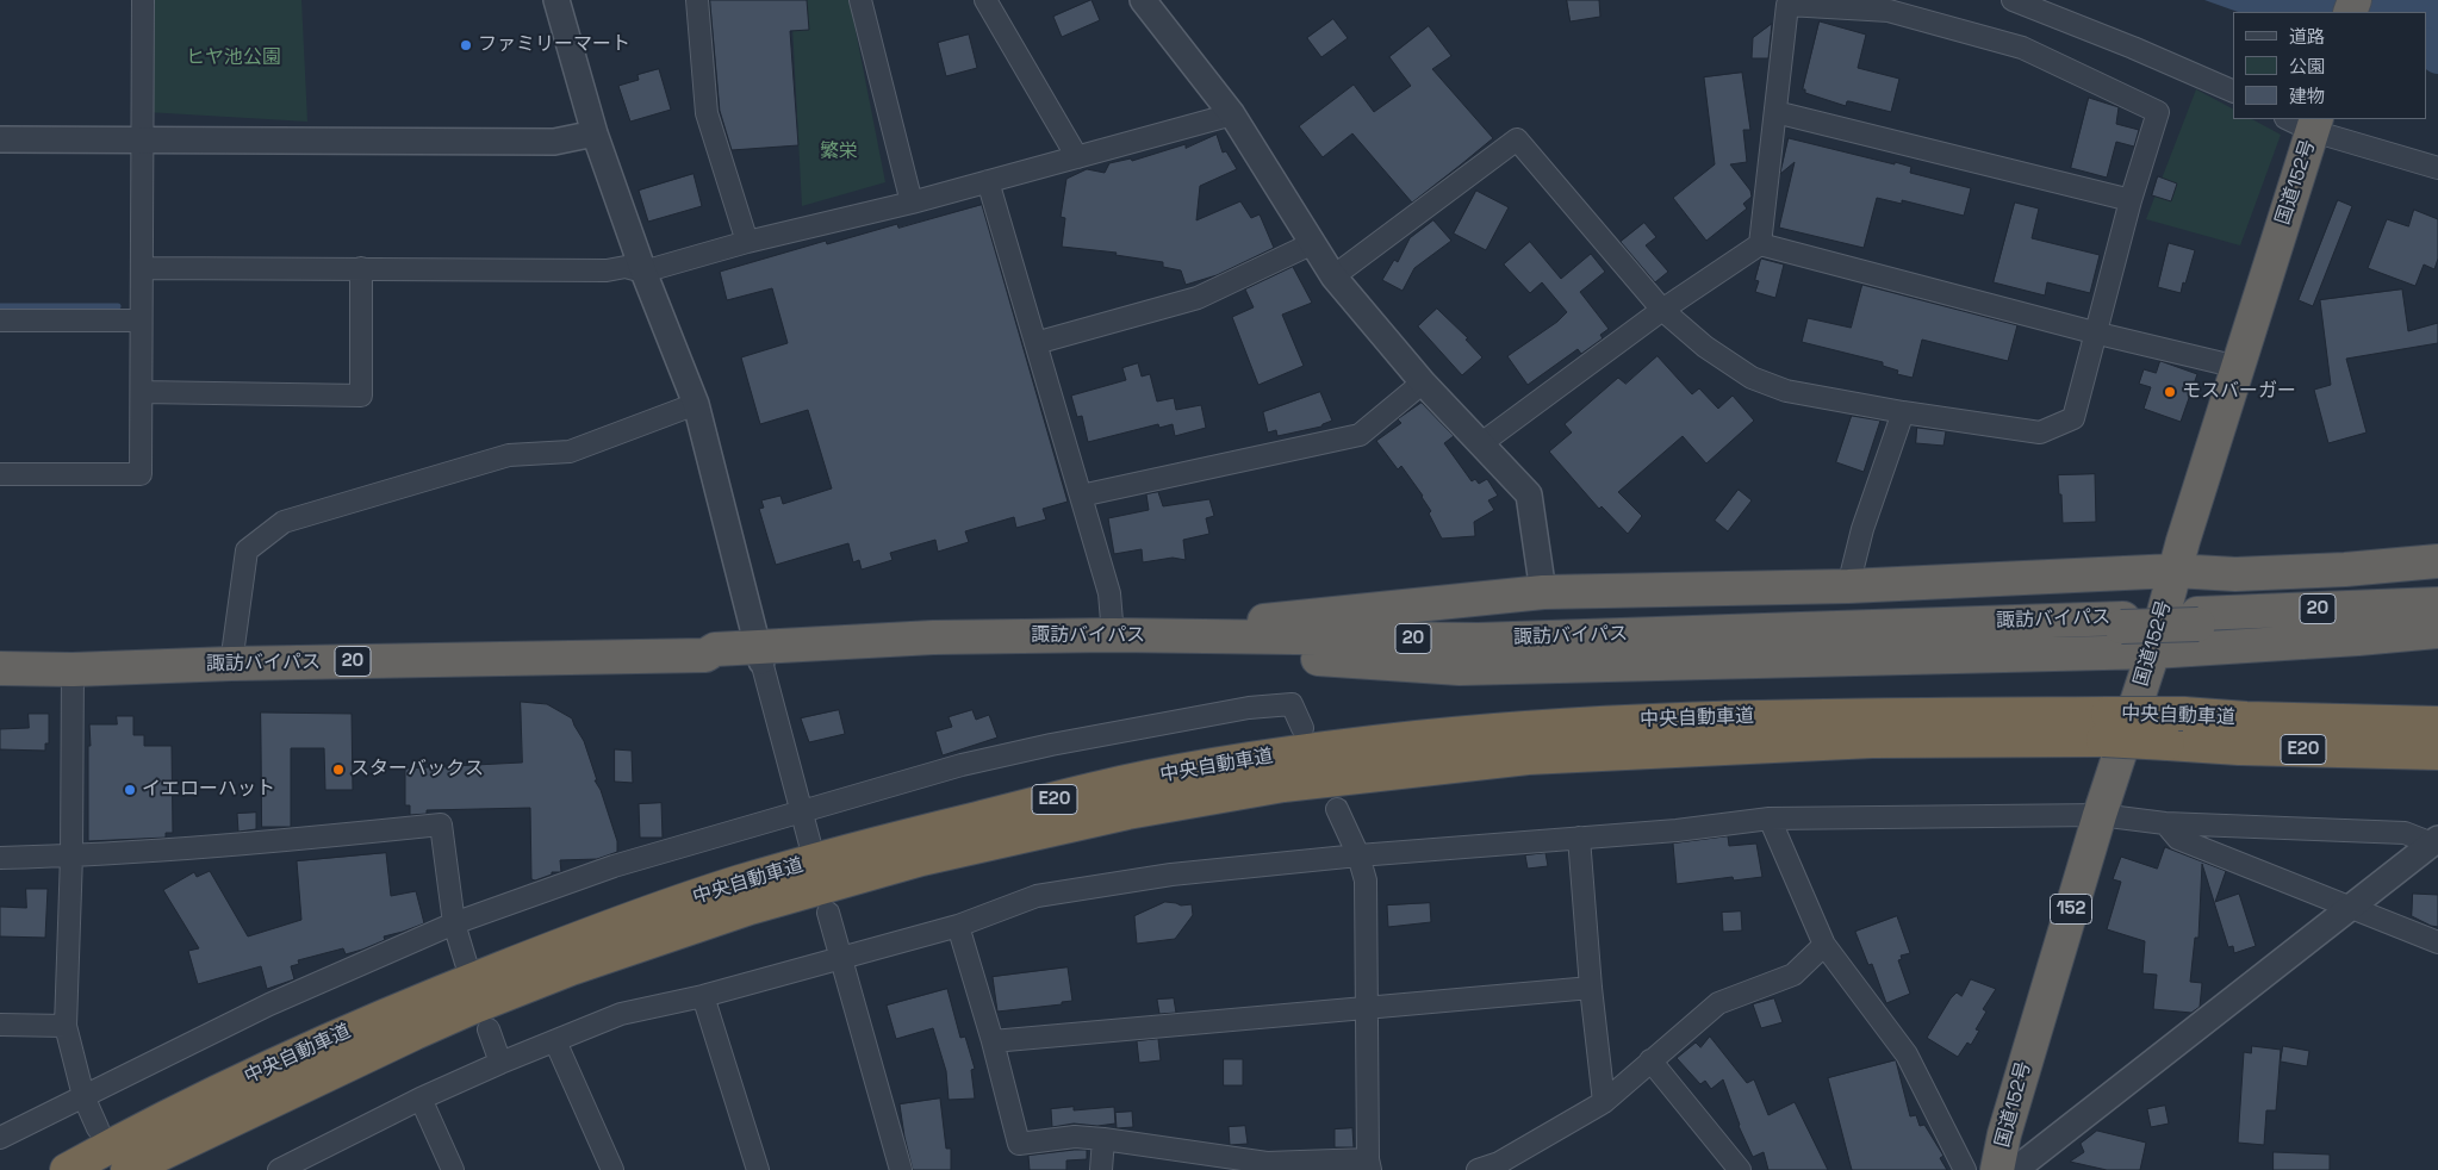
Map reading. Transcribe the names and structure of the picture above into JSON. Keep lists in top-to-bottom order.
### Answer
{
  "streets": {
    "highway": [
      "国道152号",
      "20",
      "諏訪バイパス",
      "中央自動車道",
      "E20",
      "152"
    ]
  },
  "crossings": [
    ["国道152号", "20"],
    ["20", "諏訪バイパス"]
  ],
  "parks": ["ヒヤ池公園", "繁栄"],
  "places": [
    "ファミリーマート",
    "モスバーガー",
    "スターバックス",
    "イエローハット"
  ],
  "legend": ["道路", "公園", "建物"]
}
